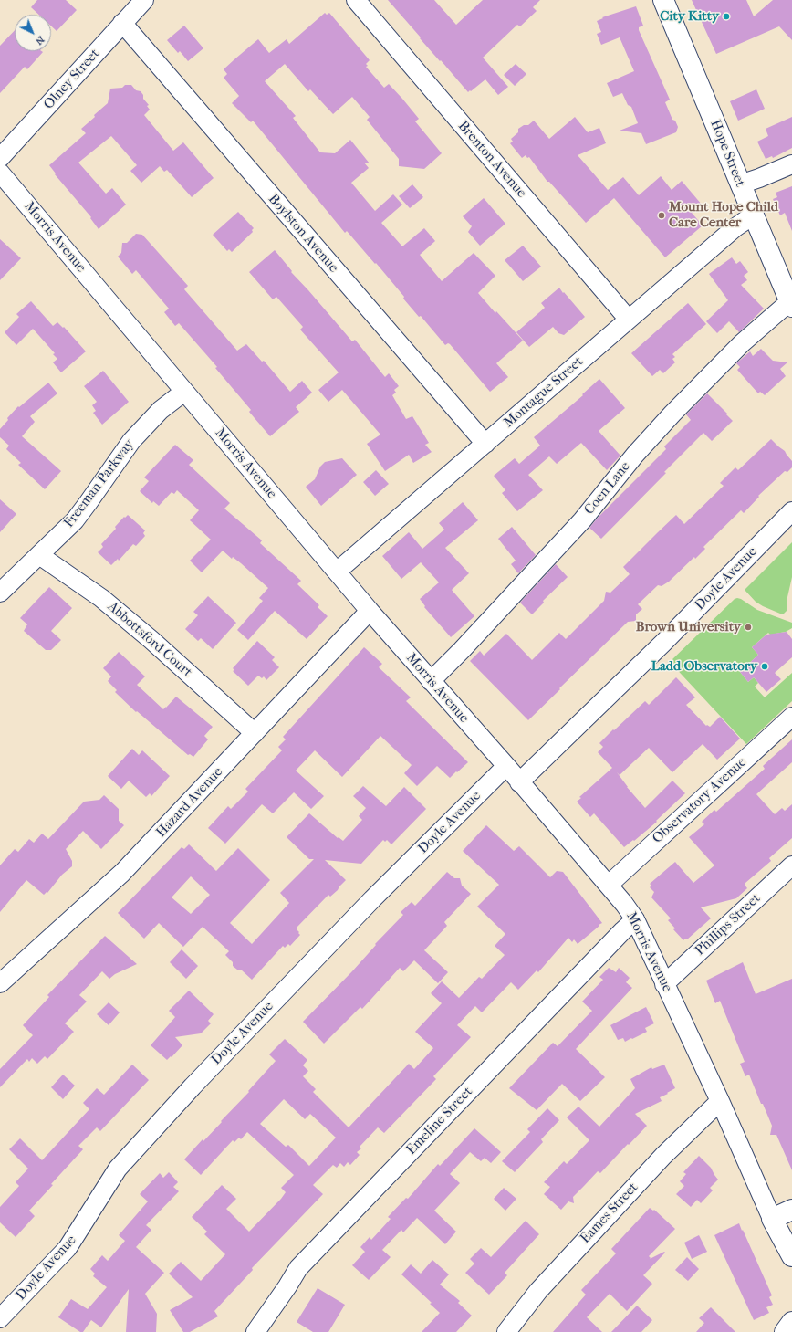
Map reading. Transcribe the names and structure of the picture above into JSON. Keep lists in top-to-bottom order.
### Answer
{
  "streets": {
    "main road": ["Hope Street", "Morris Avenue"],
    "street": [
      "Olney Street",
      "Brenton Avenue",
      "Boylston Avenue",
      "Montague Street",
      "Freeman Parkway",
      "Coen Lane",
      "Doyle Avenue",
      "Abbottsford Court",
      "Observatory Avenue",
      "Hazard Avenue",
      "Phillips Street",
      "Emeline Street",
      "Eames Street"
    ]
  },
  "crossings": [
    ["Olney Street", "Boylston Avenue"],
    ["Hope Street", "Montague Street"],
    ["Hope Street", "Coen Lane"],
    ["Brenton Avenue", "Montague Street"],
    ["Boylston Avenue", "Montague Street"],
    ["Morris Avenue", "Montague Street"],
    ["Morris Avenue", "Freeman Parkway"],
    ["Morris Avenue", "Coen Lane"],
    ["Morris Avenue", "Doyle Avenue"],
    ["Morris Avenue", "Observatory Avenue"],
    ["Morris Avenue", "Hazard Avenue"],
    ["Morris Avenue", "Phillips Street"],
    ["Morris Avenue", "Emeline Street"],
    ["Morris Avenue", "Eames Street"],
    ["Freeman Parkway", "Abbottsford Court"],
    ["Abbottsford Court", "Hazard Avenue"]
  ],
  "places": [
    "City Kitty",
    "Mount Hope Child Care Center",
    "Brown University",
    "Ladd Observatory"
  ],
  "north": "bottom right"
}
